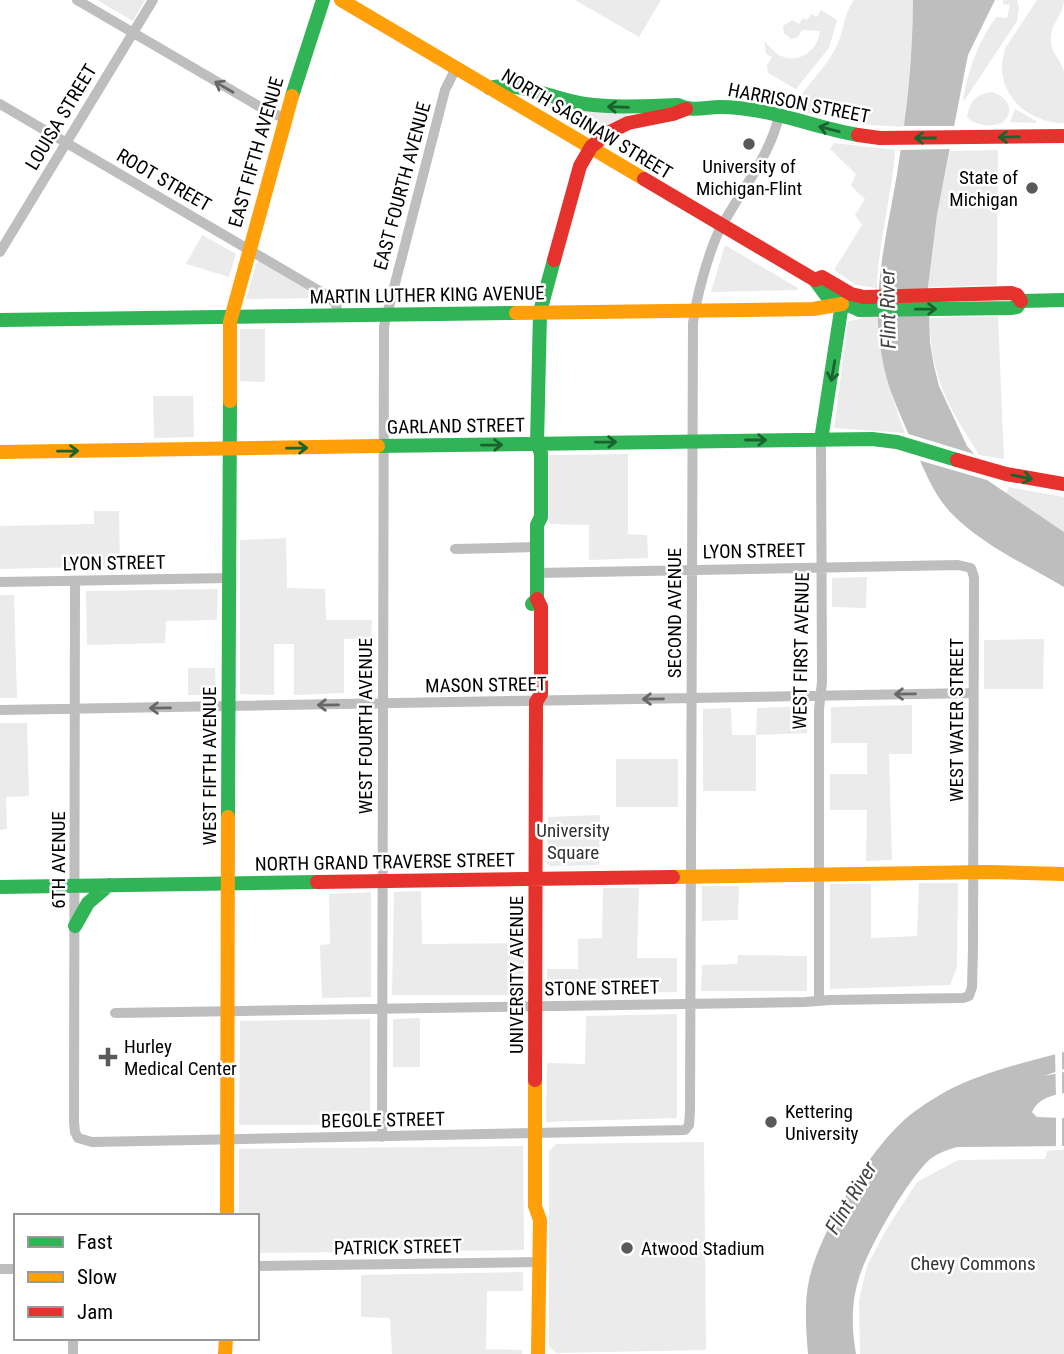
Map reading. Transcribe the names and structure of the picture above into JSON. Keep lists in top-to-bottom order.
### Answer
{
  "streets": {
    "street": [
      "HARRISON STREET",
      "LOUISA STREET",
      "NORTH SAGINAW STREET",
      "EAST FIFTH AVENUE",
      "ROOT STREET",
      "EAST FOURTH AVENUE",
      "MARTIN LUTHER KING AVENUE",
      "GARLAND STREET",
      "LYON STREET",
      "SECOND AVENUE",
      "WEST FIRST AVENUE",
      "MASON STREET",
      "WEST WATER STREET",
      "WEST FOURTH AVENUE",
      "WEST FIFTH AVENUE",
      "6TH AVENUE",
      "NORTH GRAND TRAVERSE STREET",
      "UNIVERSITY AVENUE",
      "STONE STREET",
      "BEGOLE STREET",
      "PATRICK STREET"
    ]
  },
  "crossings": [
    ["HARRISON STREET", "NORTH SAGINAW STREET"],
    ["HARRISON STREET", "SECOND AVENUE"],
    ["HARRISON STREET", "UNIVERSITY AVENUE"],
    ["LOUISA STREET", "ROOT STREET"],
    ["NORTH SAGINAW STREET", "EAST FOURTH AVENUE"],
    ["NORTH SAGINAW STREET", "MARTIN LUTHER KING AVENUE"],
    ["NORTH SAGINAW STREET", "SECOND AVENUE"],
    ["NORTH SAGINAW STREET", "WEST FIRST AVENUE"],
    ["NORTH SAGINAW STREET", "UNIVERSITY AVENUE"],
    ["EAST FIFTH AVENUE", "ROOT STREET"],
    ["EAST FIFTH AVENUE", "MARTIN LUTHER KING AVENUE"],
    ["EAST FIFTH AVENUE", "WEST FIFTH AVENUE"],
    ["ROOT STREET", "MARTIN LUTHER KING AVENUE"],
    ["EAST FOURTH AVENUE", "MARTIN LUTHER KING AVENUE"],
    ["EAST FOURTH AVENUE", "WEST FOURTH AVENUE"],
    ["MARTIN LUTHER KING AVENUE", "SECOND AVENUE"],
    ["MARTIN LUTHER KING AVENUE", "WEST FIRST AVENUE"],
    ["MARTIN LUTHER KING AVENUE", "WEST FOURTH AVENUE"],
    ["MARTIN LUTHER KING AVENUE", "WEST FIFTH AVENUE"],
    ["MARTIN LUTHER KING AVENUE", "UNIVERSITY AVENUE"],
    ["GARLAND STREET", "SECOND AVENUE"],
    ["GARLAND STREET", "WEST FIRST AVENUE"],
    ["GARLAND STREET", "WEST FOURTH AVENUE"],
    ["GARLAND STREET", "WEST FIFTH AVENUE"],
    ["GARLAND STREET", "UNIVERSITY AVENUE"],
    ["LYON STREET", "SECOND AVENUE"],
    ["LYON STREET", "WEST FIRST AVENUE"],
    ["LYON STREET", "WEST WATER STREET"],
    ["LYON STREET", "WEST FIFTH AVENUE"],
    ["LYON STREET", "6TH AVENUE"],
    ["LYON STREET", "UNIVERSITY AVENUE"],
    ["SECOND AVENUE", "MASON STREET"],
    ["SECOND AVENUE", "NORTH GRAND TRAVERSE STREET"],
    ["SECOND AVENUE", "STONE STREET"],
    ["SECOND AVENUE", "BEGOLE STREET"],
    ["WEST FIRST AVENUE", "MASON STREET"],
    ["WEST FIRST AVENUE", "NORTH GRAND TRAVERSE STREET"],
    ["WEST FIRST AVENUE", "STONE STREET"],
    ["MASON STREET", "WEST WATER STREET"],
    ["MASON STREET", "WEST FOURTH AVENUE"],
    ["MASON STREET", "WEST FIFTH AVENUE"],
    ["MASON STREET", "6TH AVENUE"],
    ["MASON STREET", "UNIVERSITY AVENUE"],
    ["WEST WATER STREET", "NORTH GRAND TRAVERSE STREET"],
    ["WEST WATER STREET", "STONE STREET"],
    ["WEST FOURTH AVENUE", "NORTH GRAND TRAVERSE STREET"],
    ["WEST FOURTH AVENUE", "STONE STREET"],
    ["WEST FOURTH AVENUE", "BEGOLE STREET"],
    ["WEST FIFTH AVENUE", "NORTH GRAND TRAVERSE STREET"],
    ["WEST FIFTH AVENUE", "STONE STREET"],
    ["WEST FIFTH AVENUE", "BEGOLE STREET"],
    ["6TH AVENUE", "NORTH GRAND TRAVERSE STREET"],
    ["6TH AVENUE", "BEGOLE STREET"],
    ["NORTH GRAND TRAVERSE STREET", "UNIVERSITY AVENUE"],
    ["UNIVERSITY AVENUE", "STONE STREET"],
    ["UNIVERSITY AVENUE", "BEGOLE STREET"],
    ["UNIVERSITY AVENUE", "PATRICK STREET"]
  ],
  "one_way": ["HARRISON STREET", "GARLAND STREET", "MASON STREET"],
  "water": ["Flint River"],
  "parks": ["University Square", "Chevy Commons"],
  "places": {
    "other": [
      "University of Michigan-Flint",
      "State of Michigan",
      "Kettering University",
      "Atwood Stadium"
    ],
    "health": ["Hurley Medical Center"]
  },
  "legend": ["Fast", "Slow", "Jam"]
}
